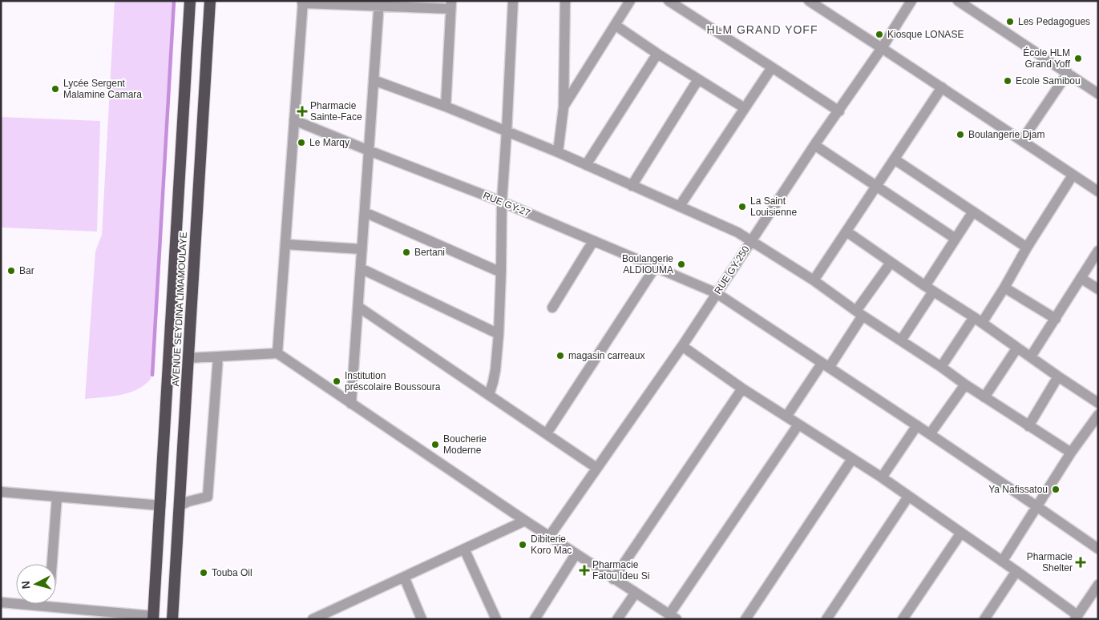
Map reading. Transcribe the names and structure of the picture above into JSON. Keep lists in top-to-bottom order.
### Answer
{
  "streets": {
    "highway": ["AVENUE SEYDINA LIMAMOULAYE"],
    "street": ["RUE GY-27", "RUE GY-250"]
  },
  "crossings": [
    ["RUE GY-27", "RUE GY-250"]
  ],
  "districts": ["HLM GRAND YOFF"],
  "places": {
    "other": [
      "Les Pedagogues",
      "Kiosque LONASE",
      "École HLM Grand Yoff",
      "Ecole Samibou",
      "Lycée Sergent Malamine Camara",
      "Boulangerie Djam",
      "Le Marqy",
      "La Saint Louisienne",
      "Bertani",
      "Boulangerie ALDIOUMA",
      "Bar",
      "magasin carreaux",
      "Institution préscolaire Boussoura",
      "Boucherie Moderne",
      "Ya Nafissatou",
      "Dibiterie Koro Mac",
      "Touba Oil"
    ],
    "health": ["Pharmacie Sainte-Face", "Pharmacie Shelter", "Pharmacie Fatou Ideu Si"]
  },
  "north": "left"
}
